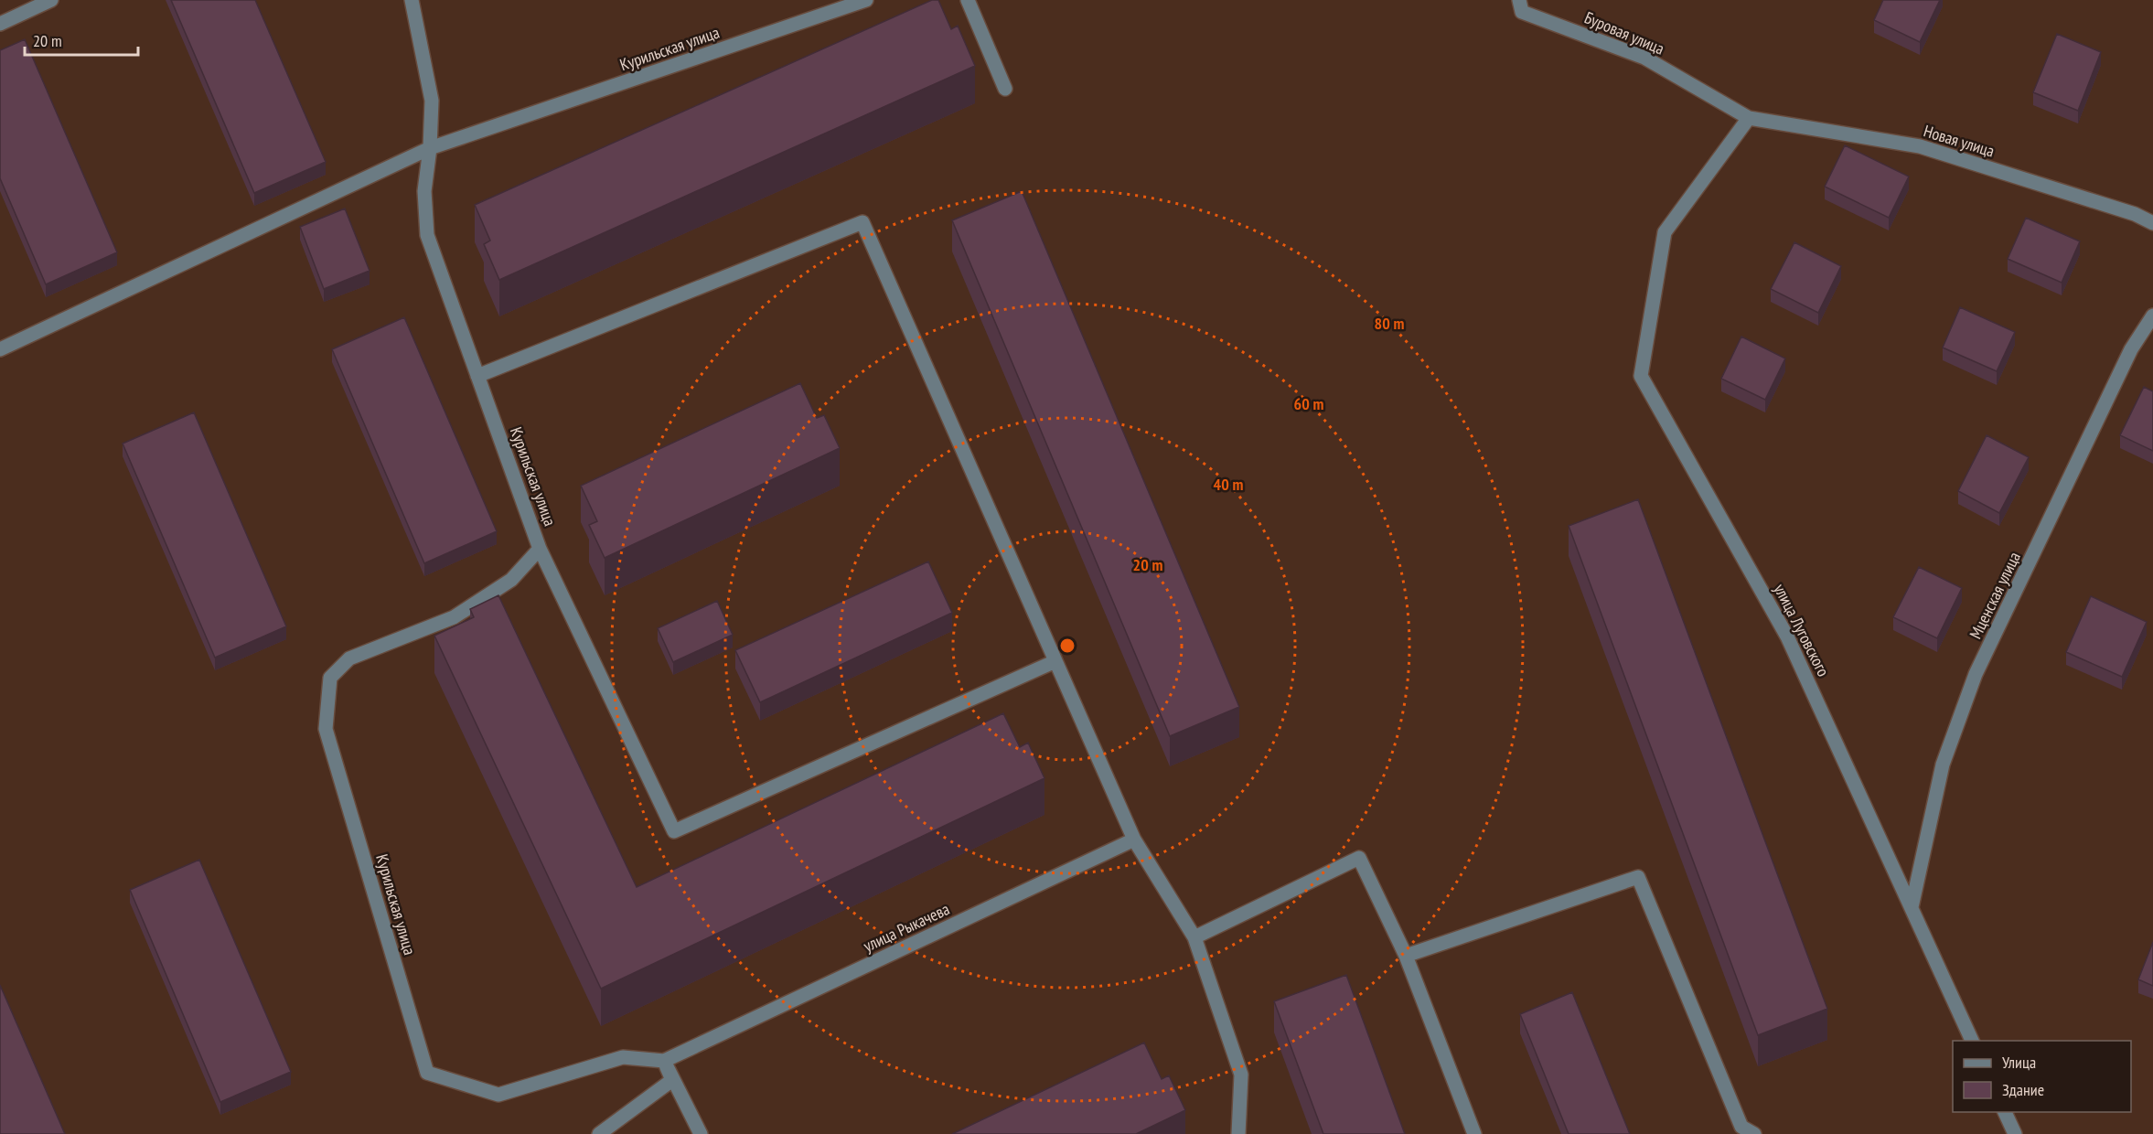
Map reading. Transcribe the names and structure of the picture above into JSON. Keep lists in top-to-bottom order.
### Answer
{
  "streets": {
    "street": [
      "Буровая улица",
      "Курильская улица",
      "Новая улица",
      "Мценская улица",
      "улица Луговского",
      "улица Рыкачева"
    ]
  },
  "crossings": [
    ["Буровая улица", "Новая улица"],
    ["Буровая улица", "улица Луговского"],
    ["Курильская улица", "улица Рыкачева"],
    ["Новая улица", "улица Луговского"],
    ["Мценская улица", "улица Луговского"]
  ],
  "legend": ["Улица", "Здание"],
  "scale_bar": "20 m",
  "rings": [
    "80 m",
    "60 m",
    "40 m",
    "20 m"
  ]
}
